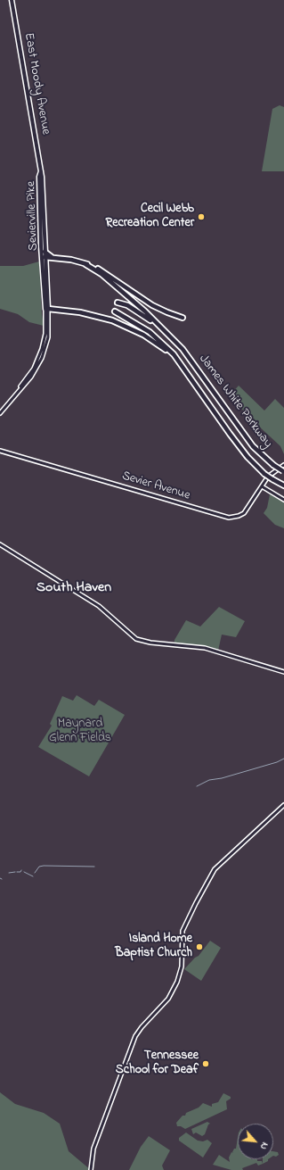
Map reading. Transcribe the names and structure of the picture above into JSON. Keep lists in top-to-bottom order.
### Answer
{
  "streets": {
    "highway": ["James White Parkway"],
    "main road": ["East Moody Avenue", "Sevierville Pike"],
    "street": ["Sevier Avenue"]
  },
  "crossings": [
    ["East Moody Avenue", "Sevierville Pike"]
  ],
  "districts": ["South Haven"],
  "parks": ["Maynard Glenn Fields"],
  "places": ["Cecil Webb Recreation Center", "Island Home Baptist Church", "Tennessee School for Deaf"],
  "north": "bottom right"
}
